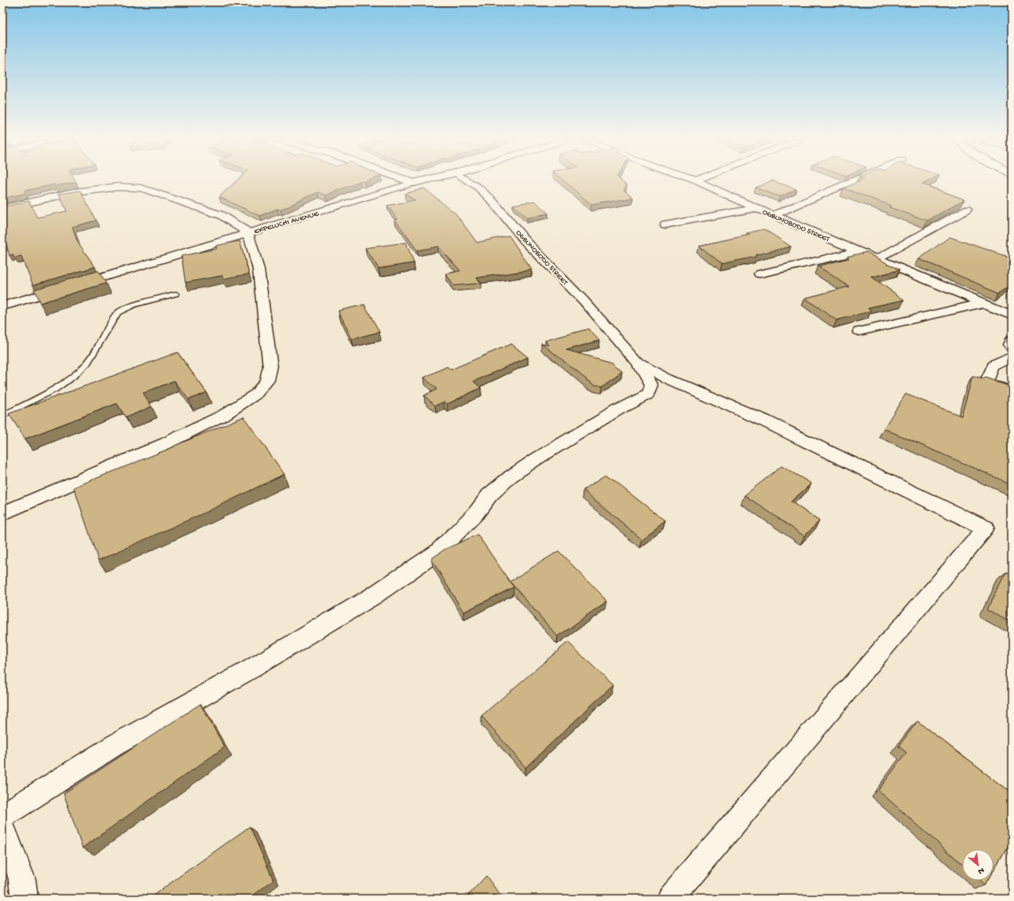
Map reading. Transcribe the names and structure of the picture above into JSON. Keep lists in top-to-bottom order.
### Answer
{
  "streets": {
    "street": ["EKPELUCHI AVENUE", "OGBUNOBODO STREET"]
  },
  "north": "bottom right"
}
